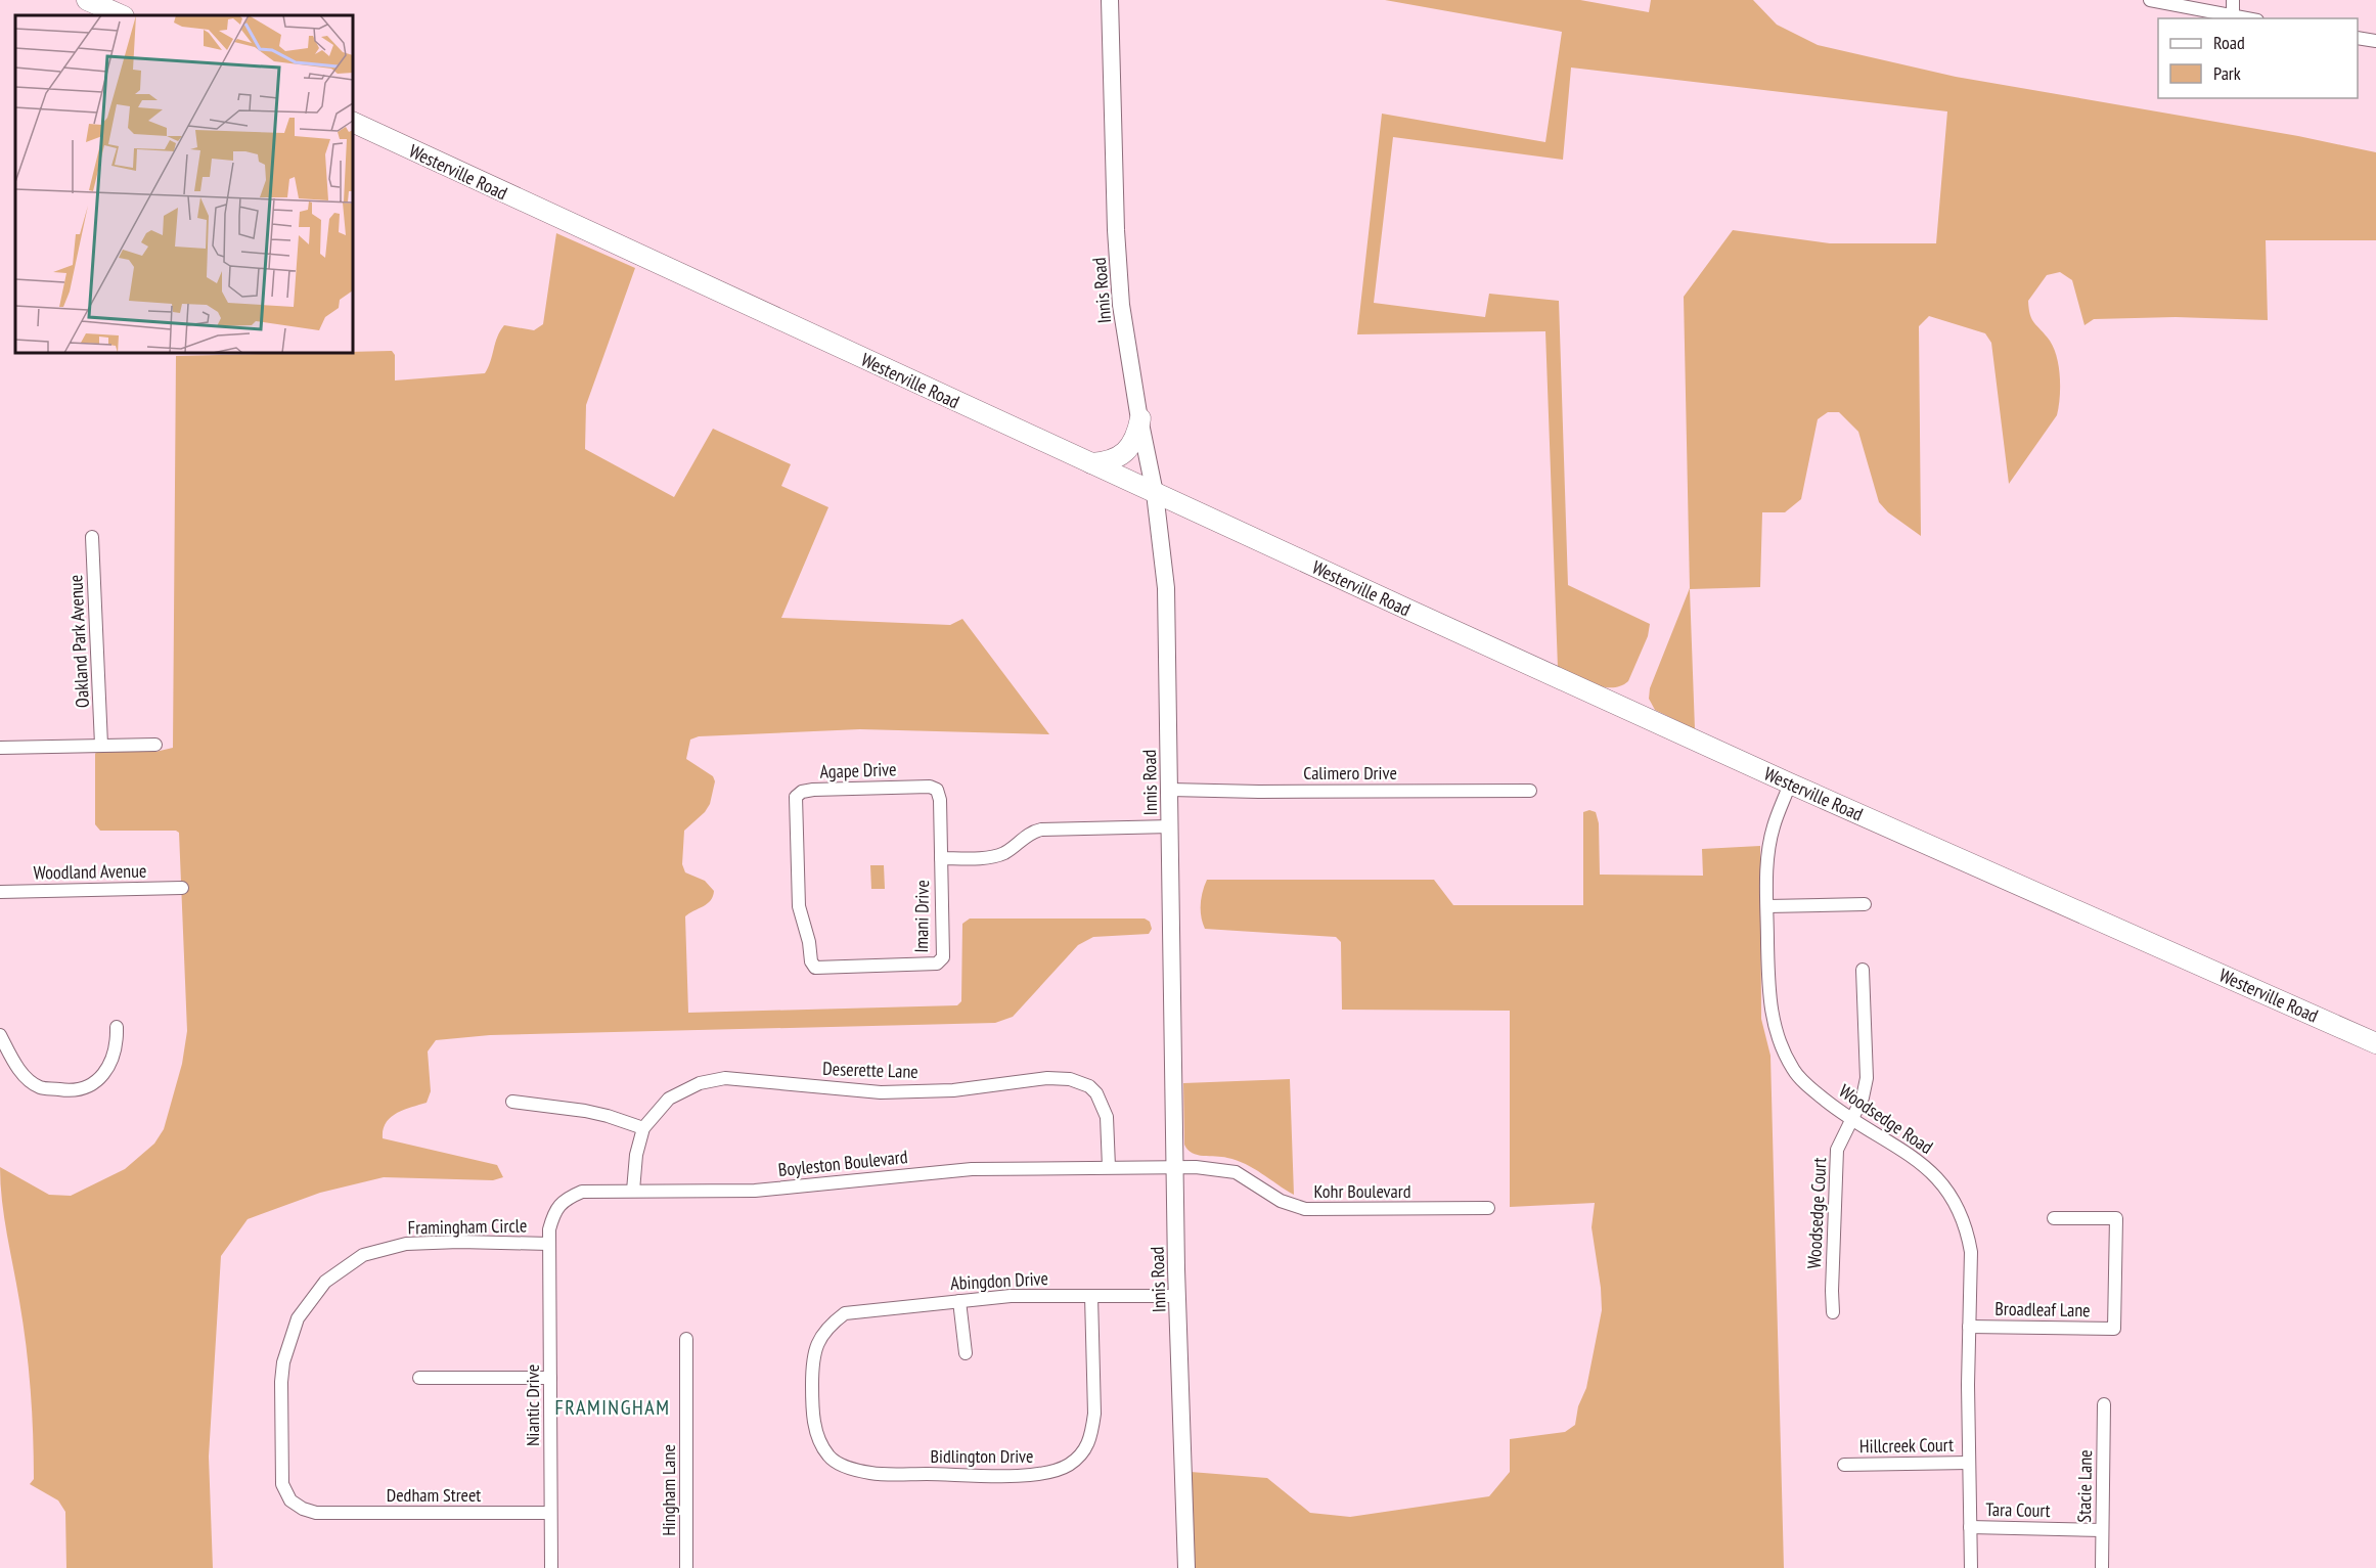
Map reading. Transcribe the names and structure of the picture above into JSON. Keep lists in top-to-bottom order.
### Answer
{
  "streets": {
    "main road": ["Westerville Road", "Innis Road"],
    "street": [
      "Oakland Park Avenue",
      "Agape Drive",
      "Calimero Drive",
      "Woodland Avenue",
      "Imani Drive",
      "Deserette Lane",
      "Woodsedge Road",
      "Boyleston Boulevard",
      "Kohr Boulevard",
      "Woodsedge Court",
      "Framingham Circle",
      "Abingdon Drive",
      "Broadleaf Lane",
      "Niantic Drive",
      "Hillcreek Court",
      "Bidlington Drive",
      "Stacie Lane",
      "Hingham Lane",
      "Dedham Street",
      "Tara Court"
    ]
  },
  "crossings": [
    ["Westerville Road", "Innis Road"],
    ["Westerville Road", "Woodsedge Road"],
    ["Innis Road", "Calimero Drive"],
    ["Innis Road", "Imani Drive"],
    ["Innis Road", "Boyleston Boulevard"],
    ["Innis Road", "Kohr Boulevard"],
    ["Innis Road", "Abingdon Drive"],
    ["Agape Drive", "Imani Drive"],
    ["Deserette Lane", "Boyleston Boulevard"],
    ["Woodsedge Road", "Woodsedge Court"],
    ["Woodsedge Road", "Broadleaf Lane"],
    ["Woodsedge Road", "Hillcreek Court"],
    ["Woodsedge Road", "Tara Court"],
    ["Boyleston Boulevard", "Kohr Boulevard"],
    ["Boyleston Boulevard", "Framingham Circle"],
    ["Boyleston Boulevard", "Niantic Drive"],
    ["Framingham Circle", "Niantic Drive"],
    ["Framingham Circle", "Dedham Street"],
    ["Abingdon Drive", "Bidlington Drive"],
    ["Niantic Drive", "Dedham Street"],
    ["Stacie Lane", "Tara Court"]
  ],
  "districts": ["FRAMINGHAM"],
  "legend": ["Road", "Park"]
}
